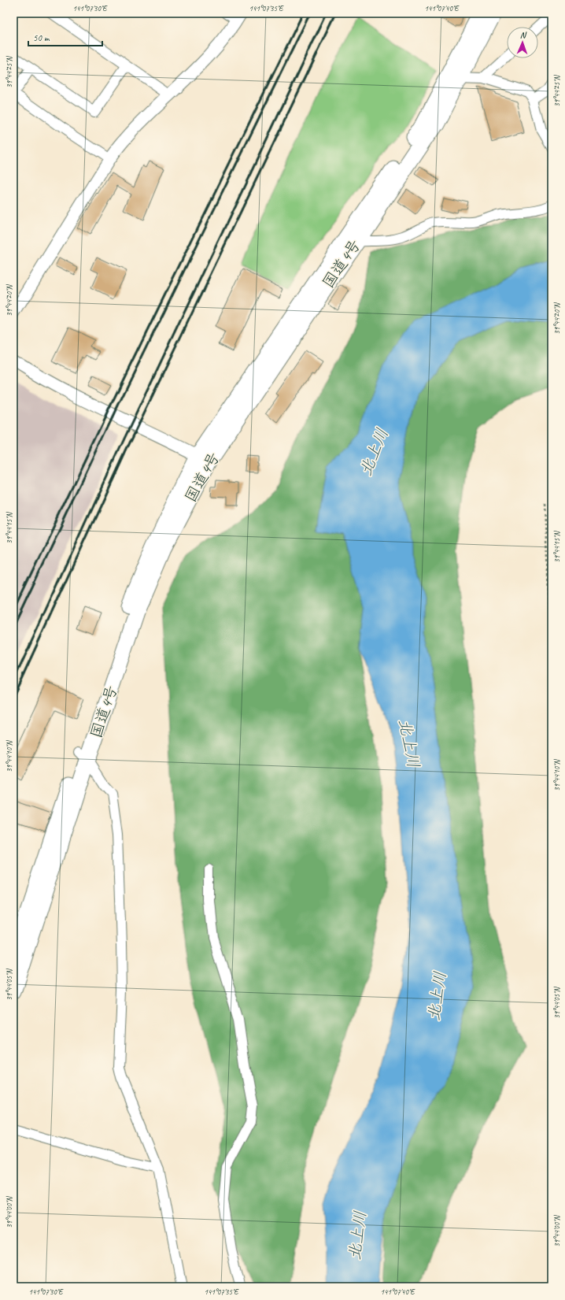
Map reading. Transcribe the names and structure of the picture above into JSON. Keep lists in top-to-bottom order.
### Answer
{
  "streets": {
    "highway": ["国道4号"]
  },
  "water": ["北上川"],
  "scale_bar": "50 m",
  "north": "top",
  "coordinates": [
    "141°07'30\"E",
    "141°07'35\"E",
    "141°07'40\"E",
    "39°44'25\"N",
    "39°44'20\"N",
    "39°44'15\"N",
    "39°44'10\"N",
    "39°44'05\"N",
    "39°44'00\"N"
  ]
}
